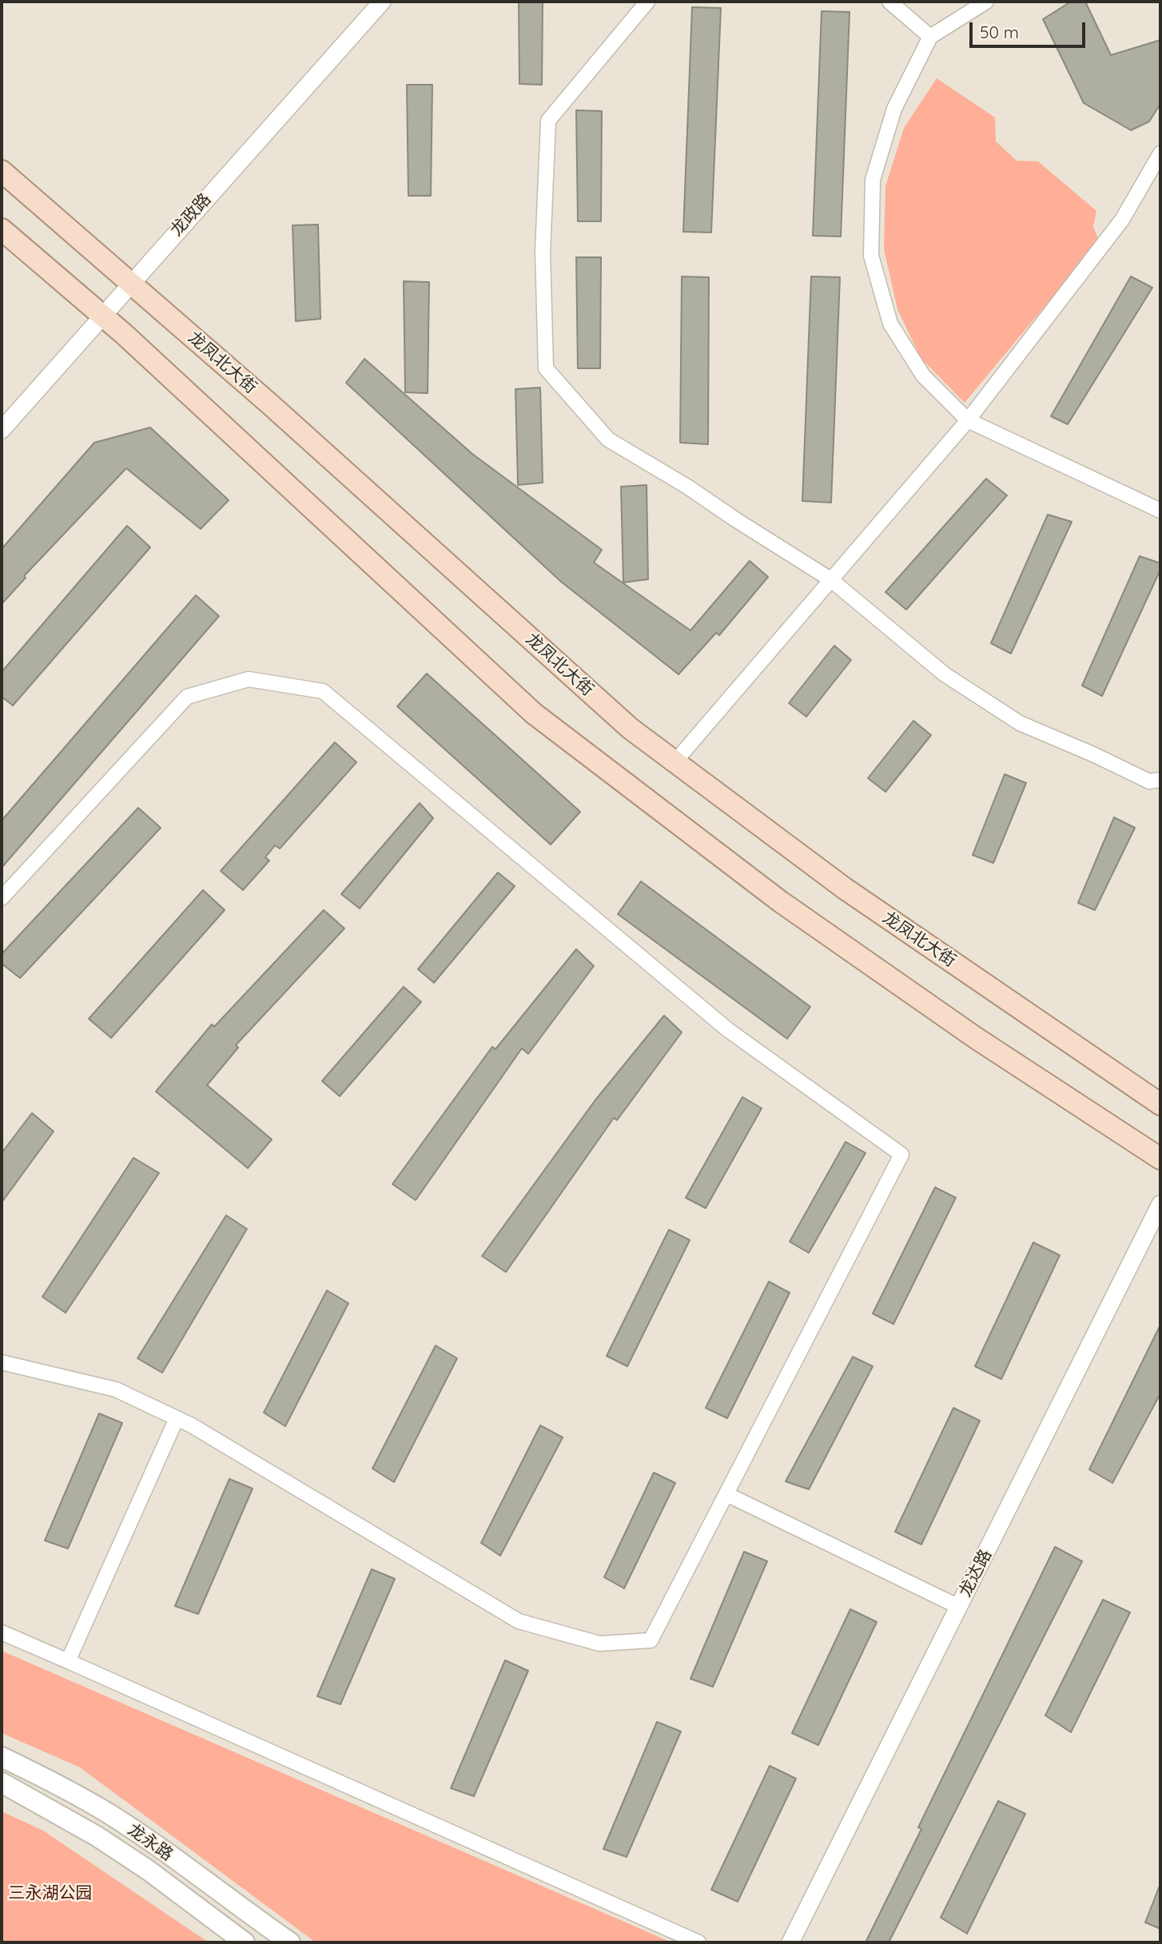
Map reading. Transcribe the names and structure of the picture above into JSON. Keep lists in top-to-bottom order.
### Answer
{
  "streets": {
    "main road": ["龙凤北大街", "龙永路"],
    "street": ["龙政路", "龙达路"]
  },
  "crossings": [
    ["龙政路", "龙凤北大街"]
  ],
  "parks": ["三永湖公园"],
  "scale_bar": "50 m"
}
